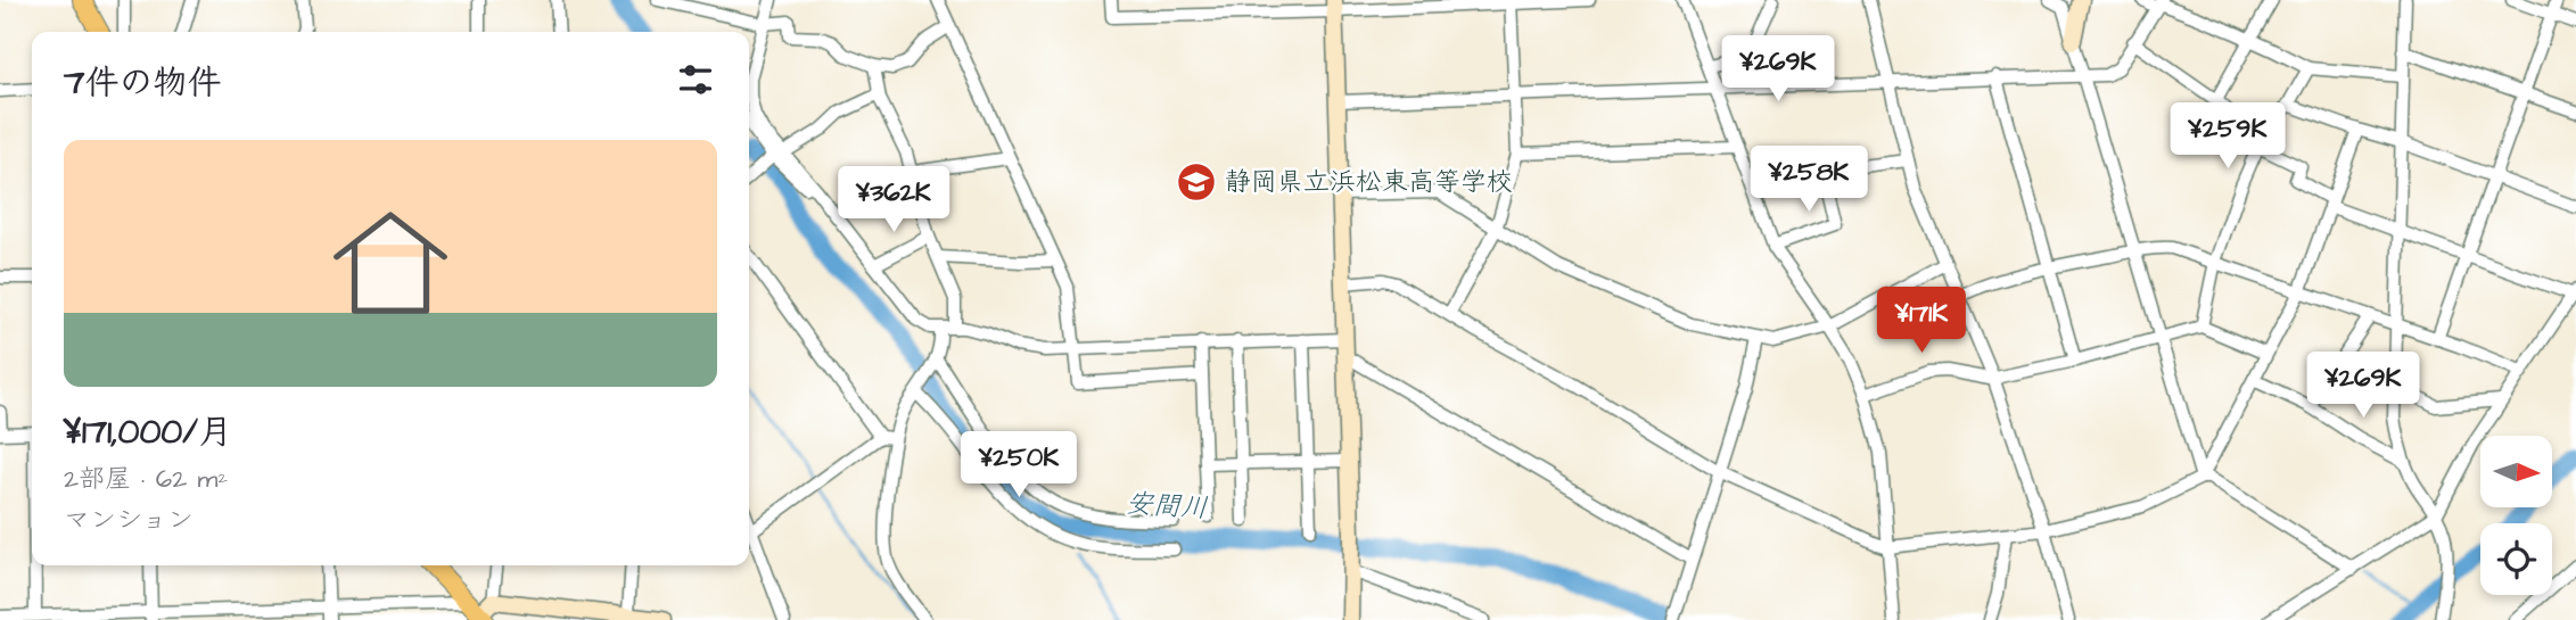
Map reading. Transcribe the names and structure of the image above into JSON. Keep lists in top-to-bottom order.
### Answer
{
  "water": ["安間川"],
  "places": {
    "school or university": ["静岡県立浜松東高等学校"]
  },
  "north": "right",
  "page": {
    "heading": "7件の物件",
    "price": [
      "¥269K",
      "¥259K",
      "¥258K",
      "¥362K",
      "¥171K",
      "¥269K",
      "¥250K"
    ],
    "list": [
      {
        "name": "¥171,000/月",
        "note": "2部屋 · 62 m² · マンション"
      }
    ]
  }
}
